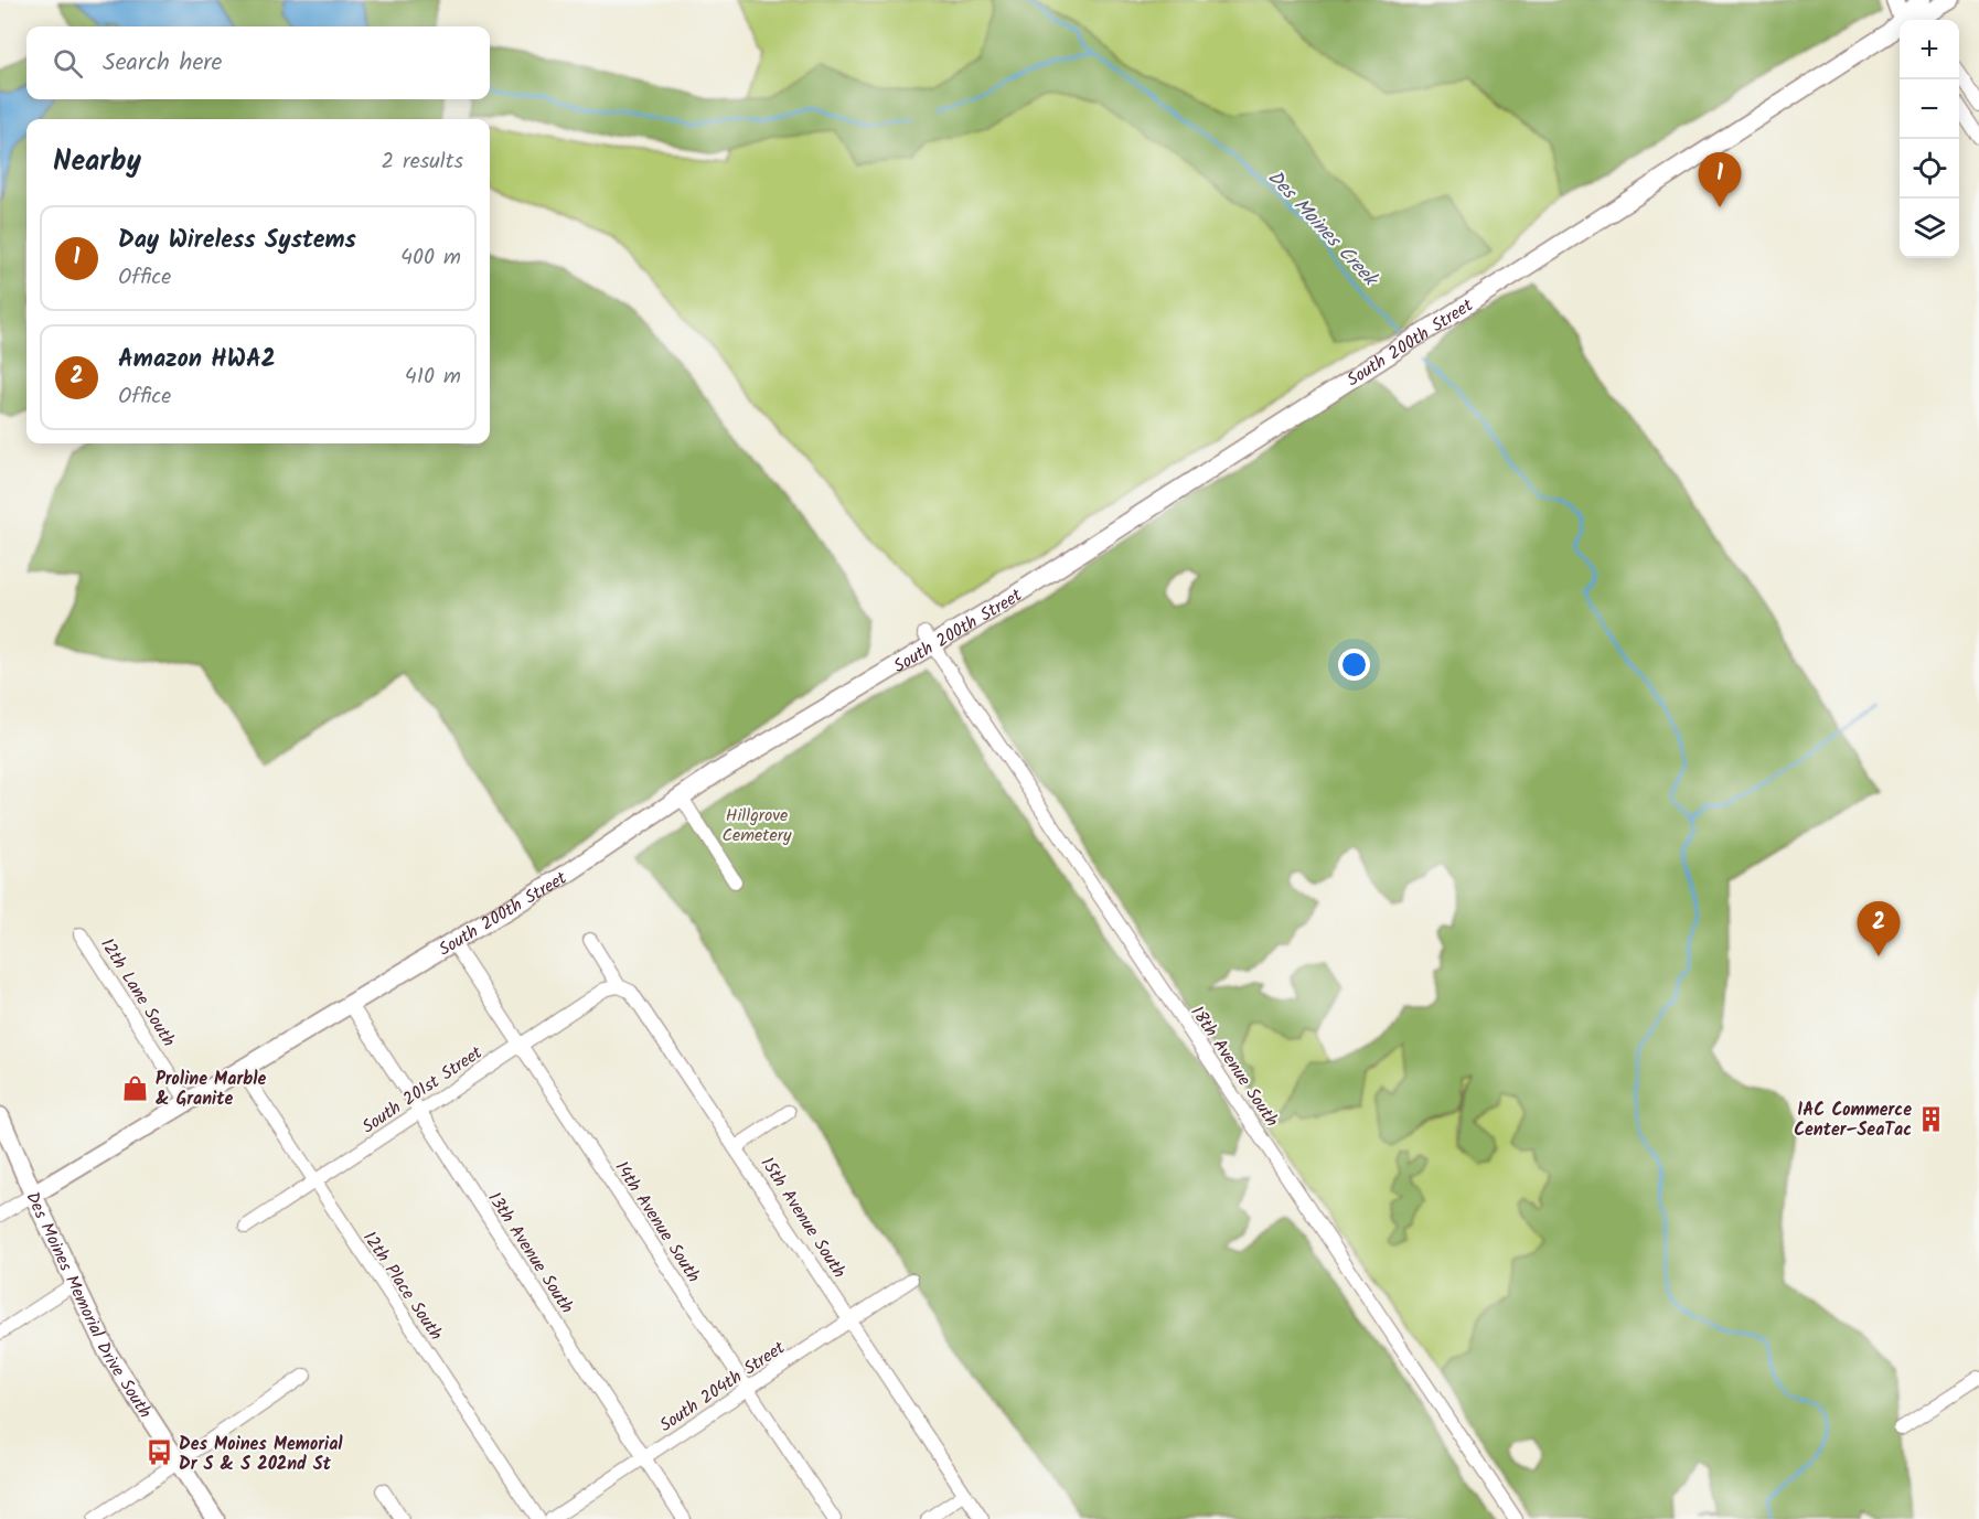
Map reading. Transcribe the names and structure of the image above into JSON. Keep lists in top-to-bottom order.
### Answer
{
  "streets": {
    "main road": ["South 200th Street", "Des Moines Memorial Drive South"],
    "street": [
      "12th Lane South",
      "18th Avenue South",
      "South 201st Street",
      "15th Avenue South",
      "14th Avenue South",
      "13th Avenue South",
      "12th Place South",
      "South 204th Street"
    ]
  },
  "crossings": [
    ["South 200th Street", "12th Lane South"],
    ["South 200th Street", "18th Avenue South"],
    ["South 200th Street", "14th Avenue South"],
    ["South 200th Street", "13th Avenue South"],
    ["South 200th Street", "12th Place South"],
    ["South 200th Street", "Des Moines Memorial Drive South"],
    ["South 201st Street", "15th Avenue South"],
    ["South 201st Street", "14th Avenue South"],
    ["South 201st Street", "13th Avenue South"],
    ["South 201st Street", "12th Place South"],
    ["15th Avenue South", "South 204th Street"],
    ["14th Avenue South", "South 204th Street"],
    ["13th Avenue South", "South 204th Street"]
  ],
  "water": ["Des Moines Creek"],
  "parks": ["Hillgrove Cemetery"],
  "places": {
    "shop": ["Proline Marble & Granite"],
    "building": ["IAC Commerce Center–SeaTac"],
    "bus stop": ["Des Moines Memorial Dr S & S 202nd St"]
  },
  "page": {
    "map_buttons": ["+", "−"],
    "search": "Search here",
    "heading": ["Nearby", "2 results"],
    "pins": ["1", "2"],
    "list": [
      {
        "mark": "1",
        "name": "Day Wireless Systems",
        "note": "Office",
        "value": "400 m"
      },
      {
        "mark": "2",
        "name": "Amazon HWA2",
        "note": "Office",
        "value": "410 m"
      }
    ]
  }
}
